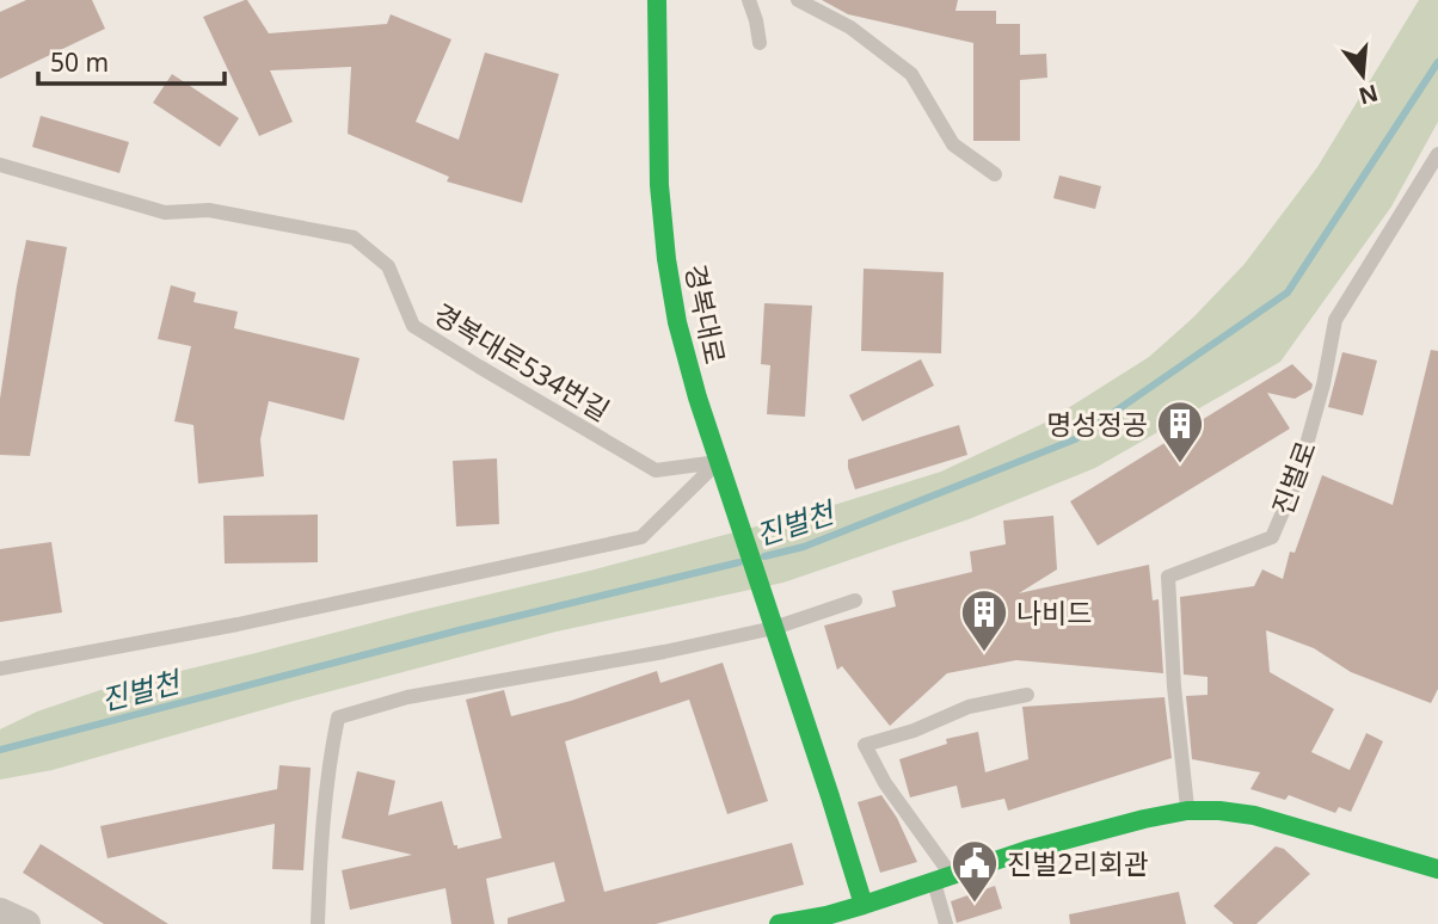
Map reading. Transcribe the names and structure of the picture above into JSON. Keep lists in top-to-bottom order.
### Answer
{
  "streets": {
    "street": ["경복대로"],
    "lane": ["경복대로534번길", "진벌로"]
  },
  "crossings": [
    ["경복대로", "경복대로534번길"]
  ],
  "water": ["진벌천"],
  "places": {
    "building": ["명성정공", "나비드"],
    "public building": ["진벌2리회관"]
  },
  "scale_bar": "50 m",
  "north": "bottom"
}
